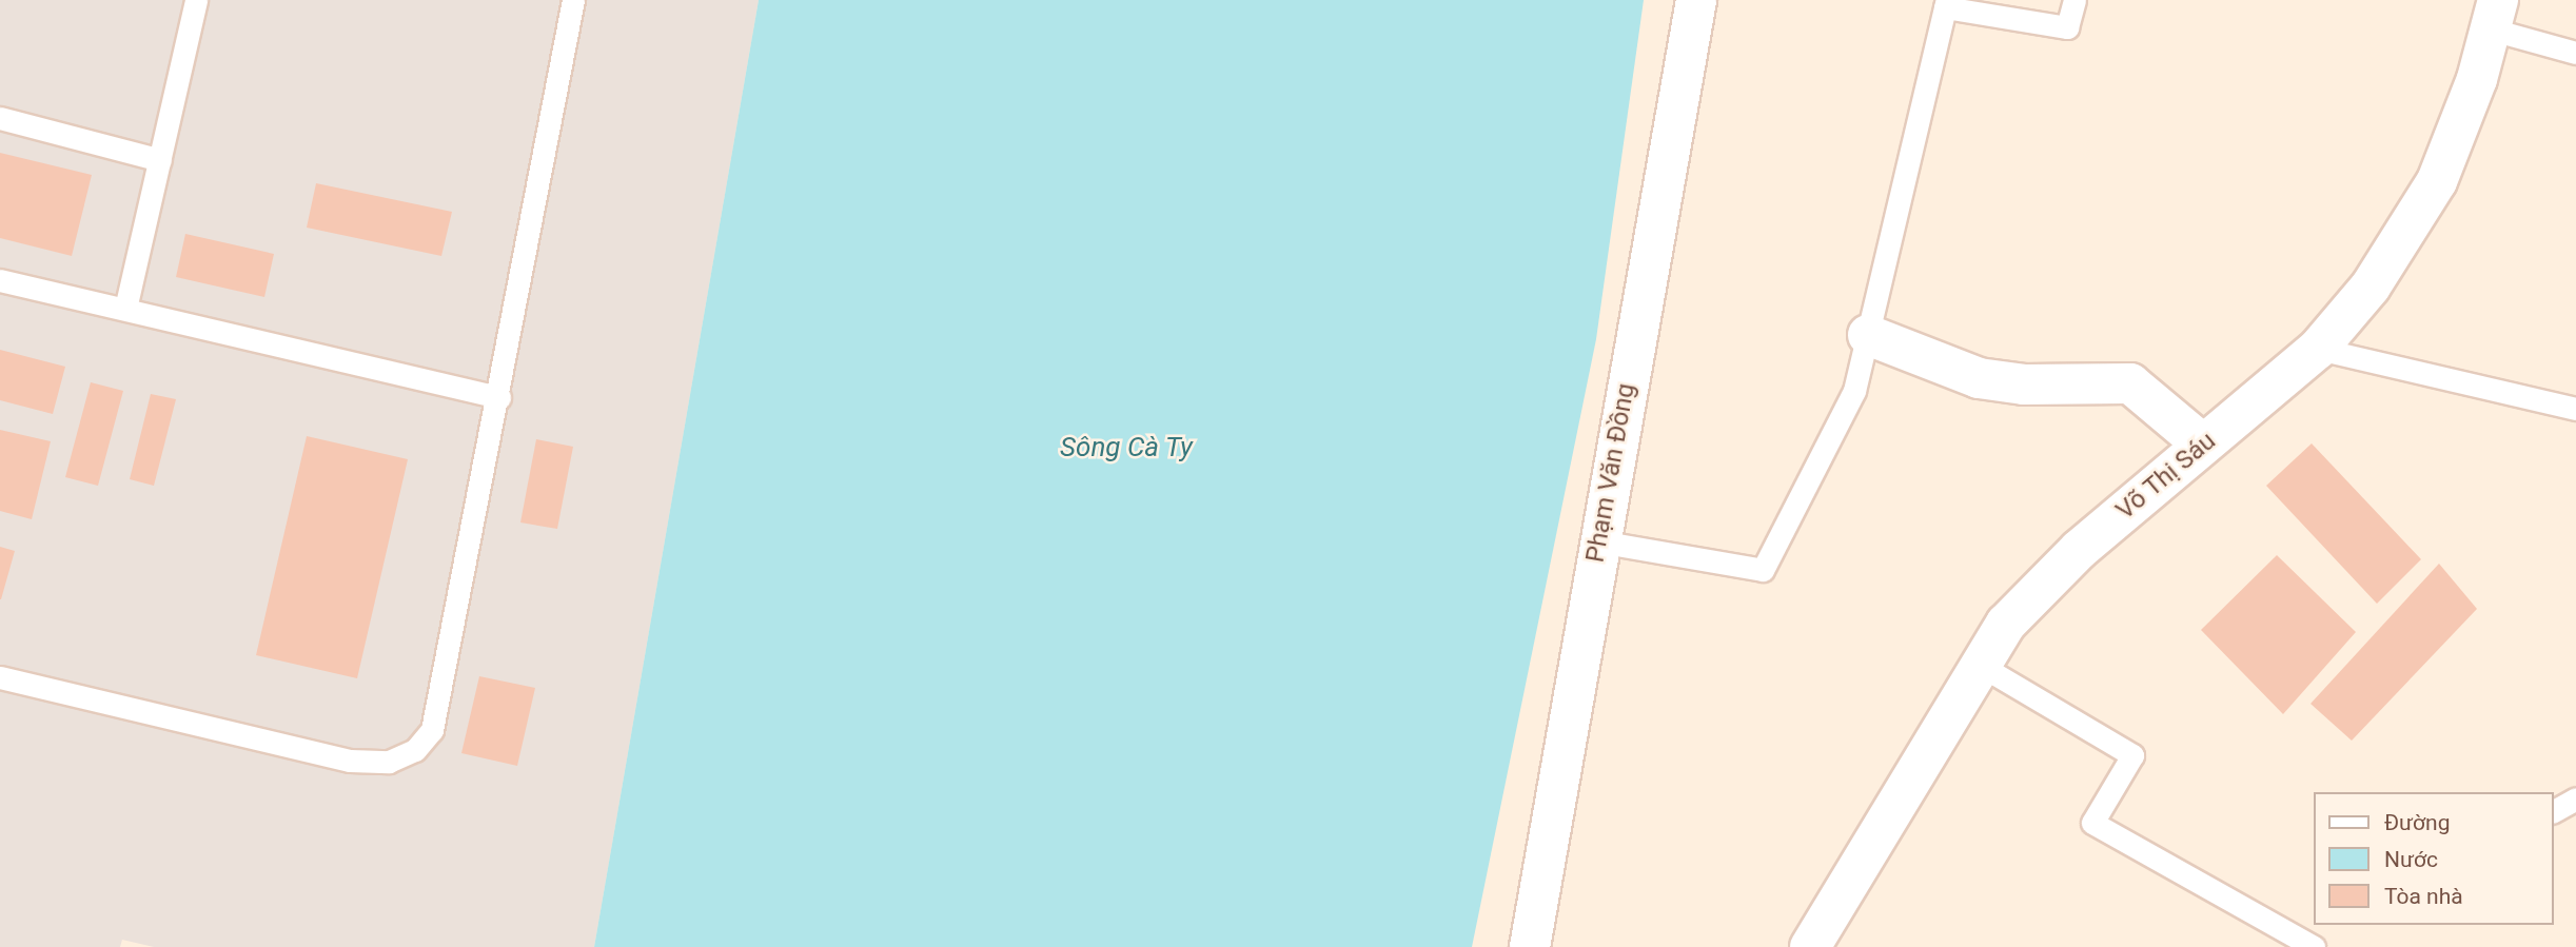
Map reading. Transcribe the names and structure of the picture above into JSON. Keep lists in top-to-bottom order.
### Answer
{
  "streets": {
    "street": ["Phạm Văn Đồng", "Võ Thị Sáu"]
  },
  "water": ["Sông Cà Ty"],
  "legend": ["Đường", "Nước", "Tòa nhà"]
}
